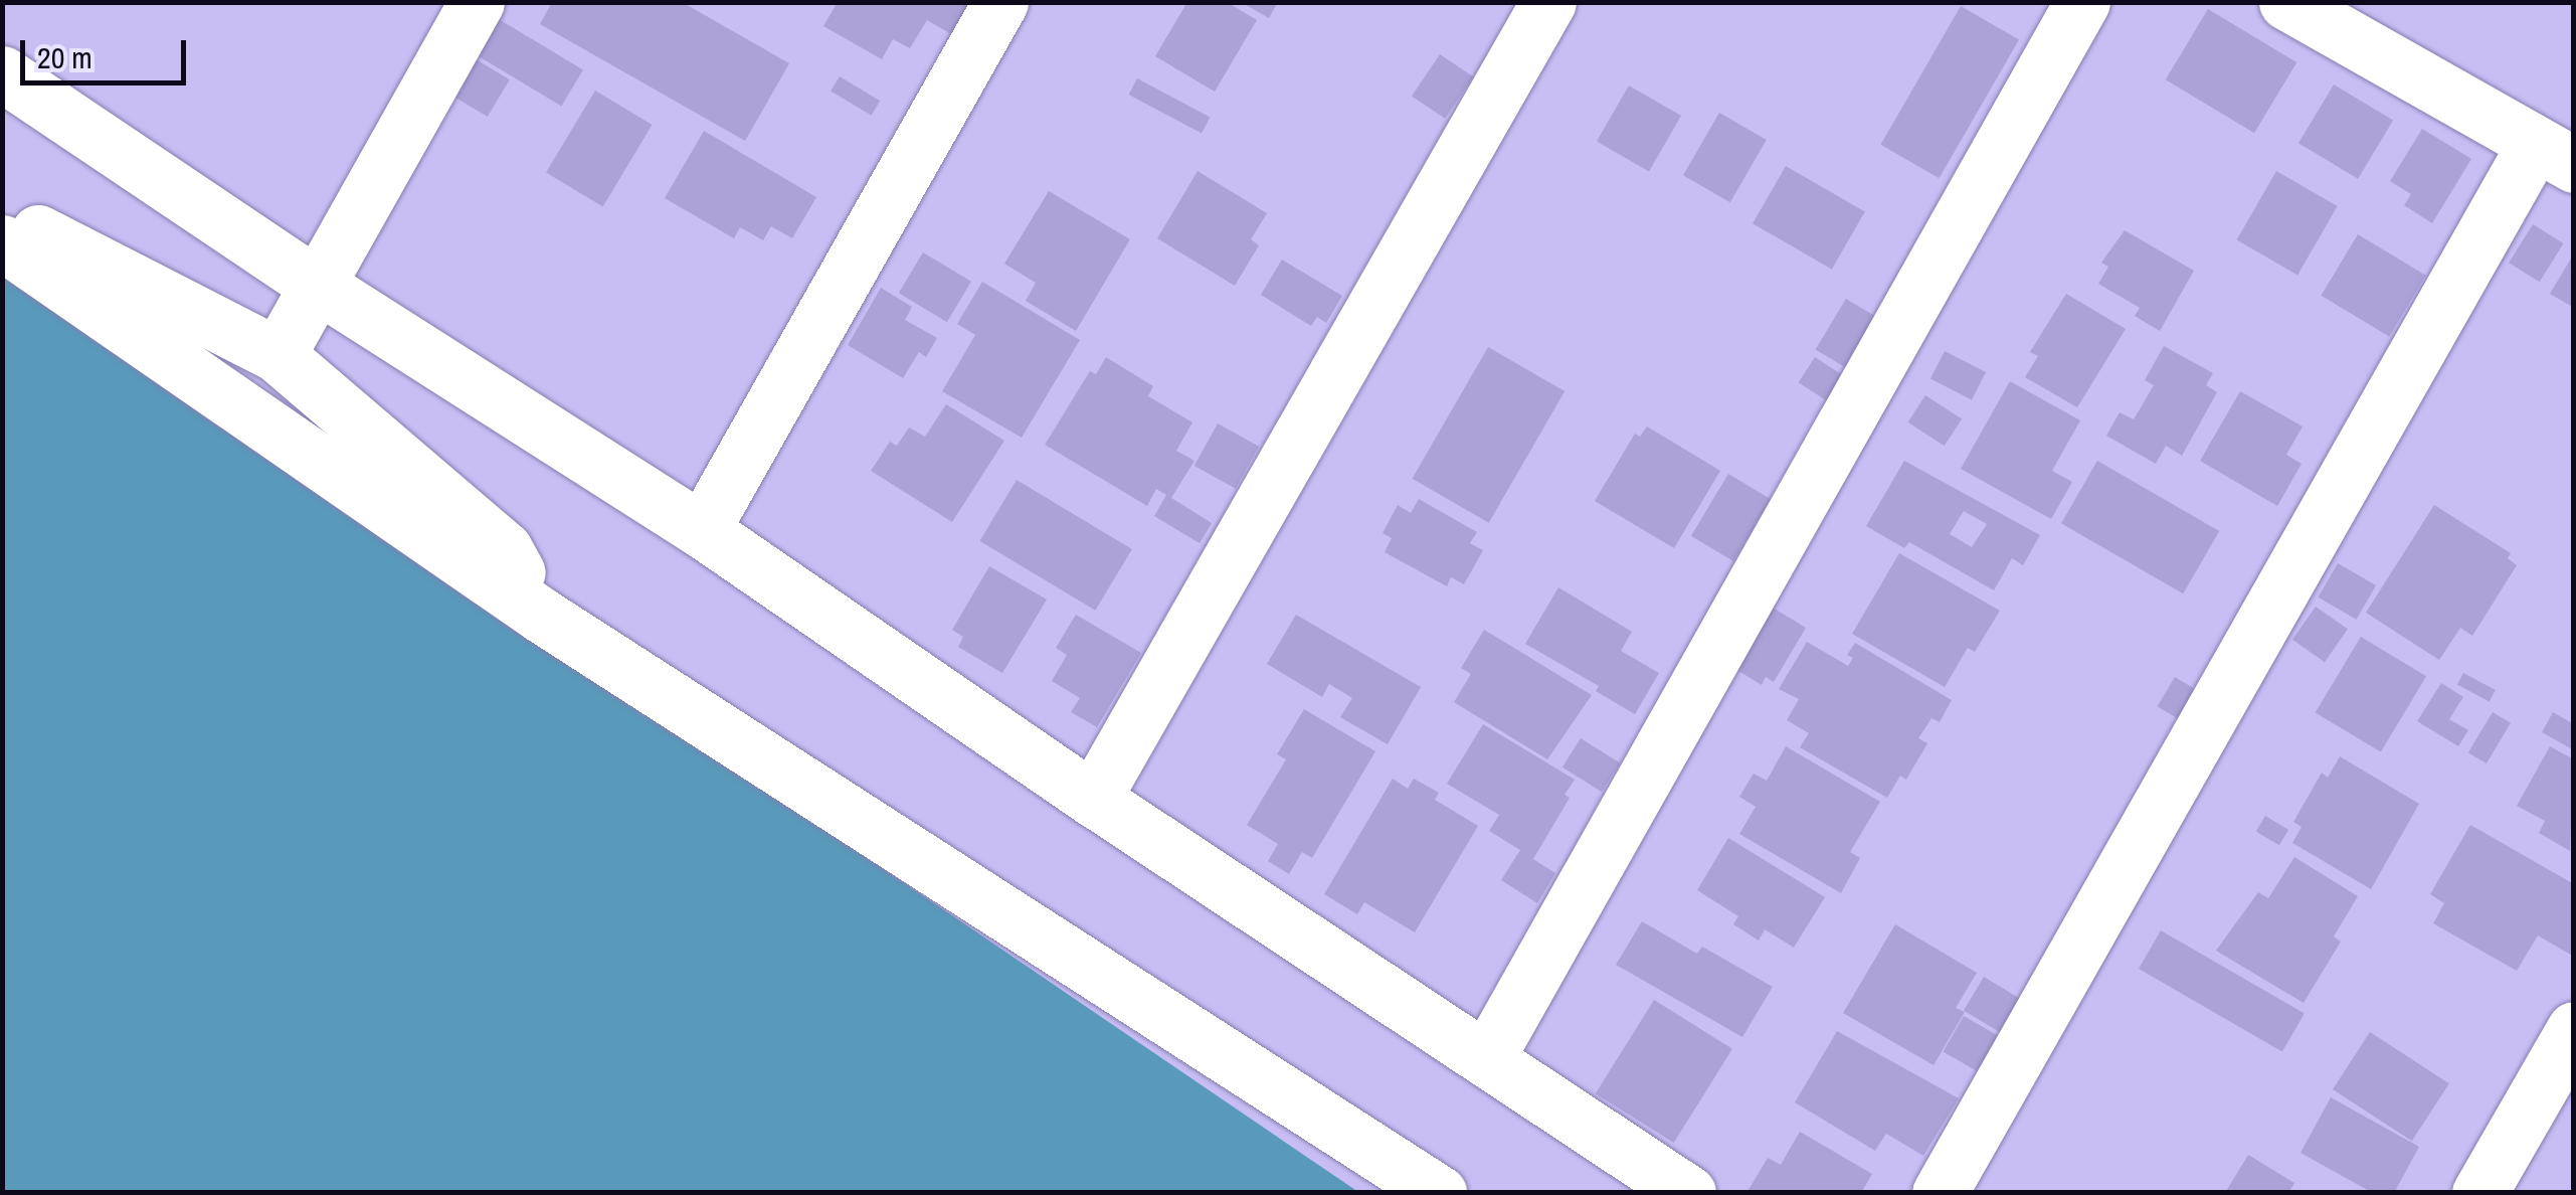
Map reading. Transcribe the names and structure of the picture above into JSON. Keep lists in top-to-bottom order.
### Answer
{
  "scale_bar": "20 m"
}
